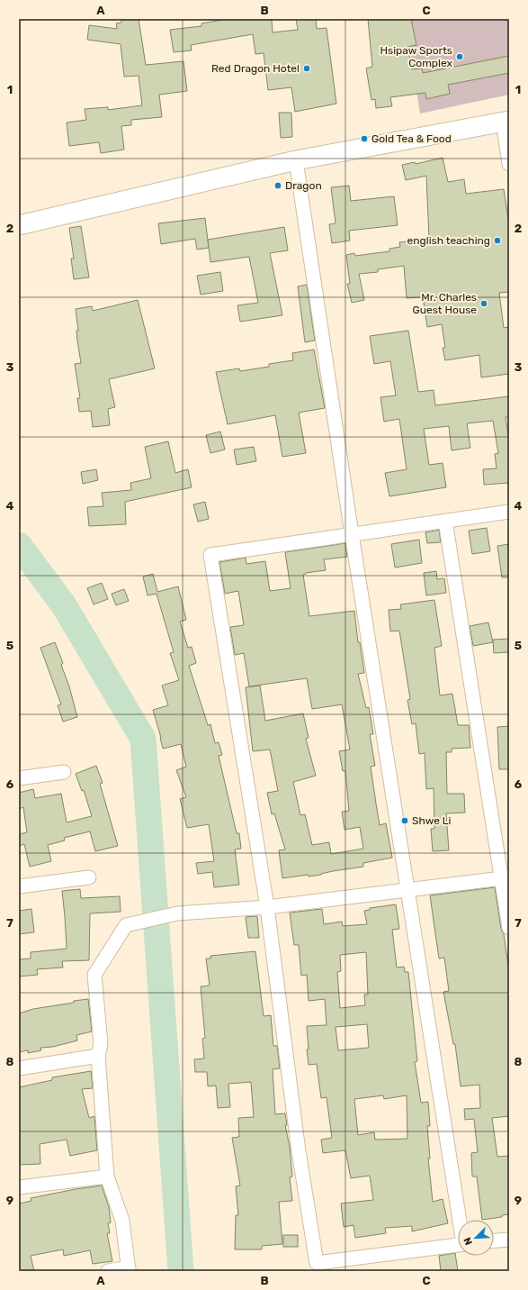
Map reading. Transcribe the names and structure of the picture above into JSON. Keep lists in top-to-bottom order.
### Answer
{
  "places": [
    "Hsipaw Sports Complex",
    "Red Dragon Hotel",
    "Gold Tea & Food",
    "Dragon",
    "english teaching",
    "Mr. Charles Guest House",
    "Shwe Li"
  ],
  "north": "bottom left",
  "grid": {
    "columns": ["A", "B", "C"],
    "rows": [
      "1",
      "2",
      "3",
      "4",
      "5",
      "6",
      "7",
      "8",
      "9"
    ]
  }
}
